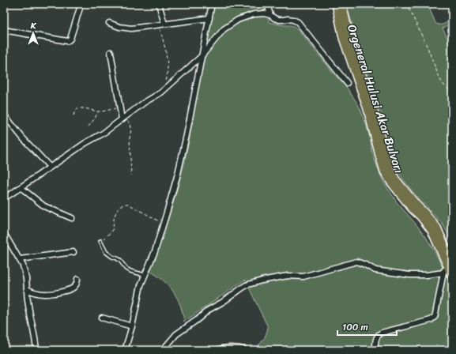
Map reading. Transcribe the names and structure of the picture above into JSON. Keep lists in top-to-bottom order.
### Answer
{
  "streets": {
    "main road": ["Orgeneral Hulusi Akar Bulvarı"]
  },
  "scale_bar": "100 m",
  "north": "top"
}
